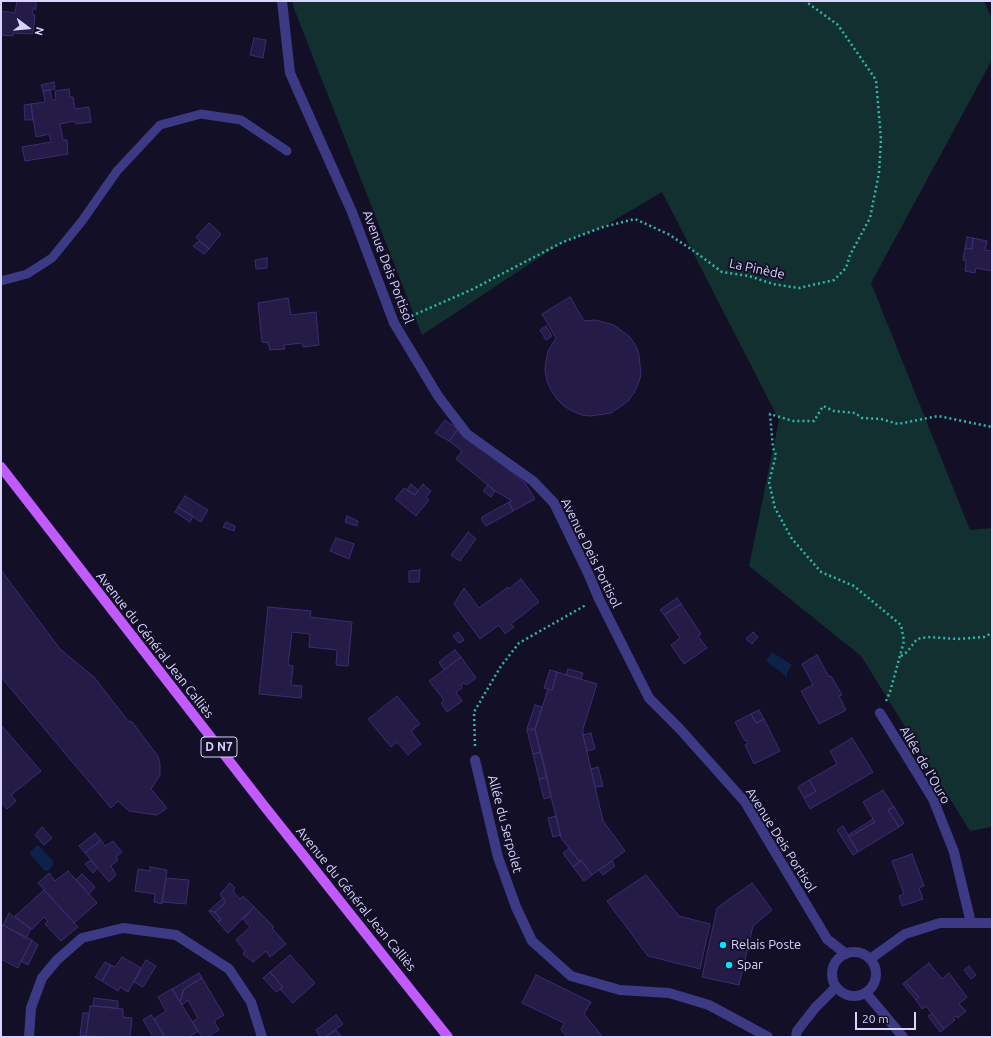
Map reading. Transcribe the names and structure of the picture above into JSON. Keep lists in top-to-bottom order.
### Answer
{
  "streets": {
    "main road": ["Avenue du Général Jean Calliès", "D N7"],
    "street": ["Avenue Deis Portisol", "Allée de l'Ouro", "Allée du Serpolet"],
    "path": ["La Pinède"]
  },
  "crossings": [
    ["Avenue Deis Portisol", "La Pinède"],
    ["Avenue du Général Jean Calliès", "D N7"]
  ],
  "places": ["Relais Poste", "Spar"],
  "scale_bar": "20 m",
  "north": "right"
}
